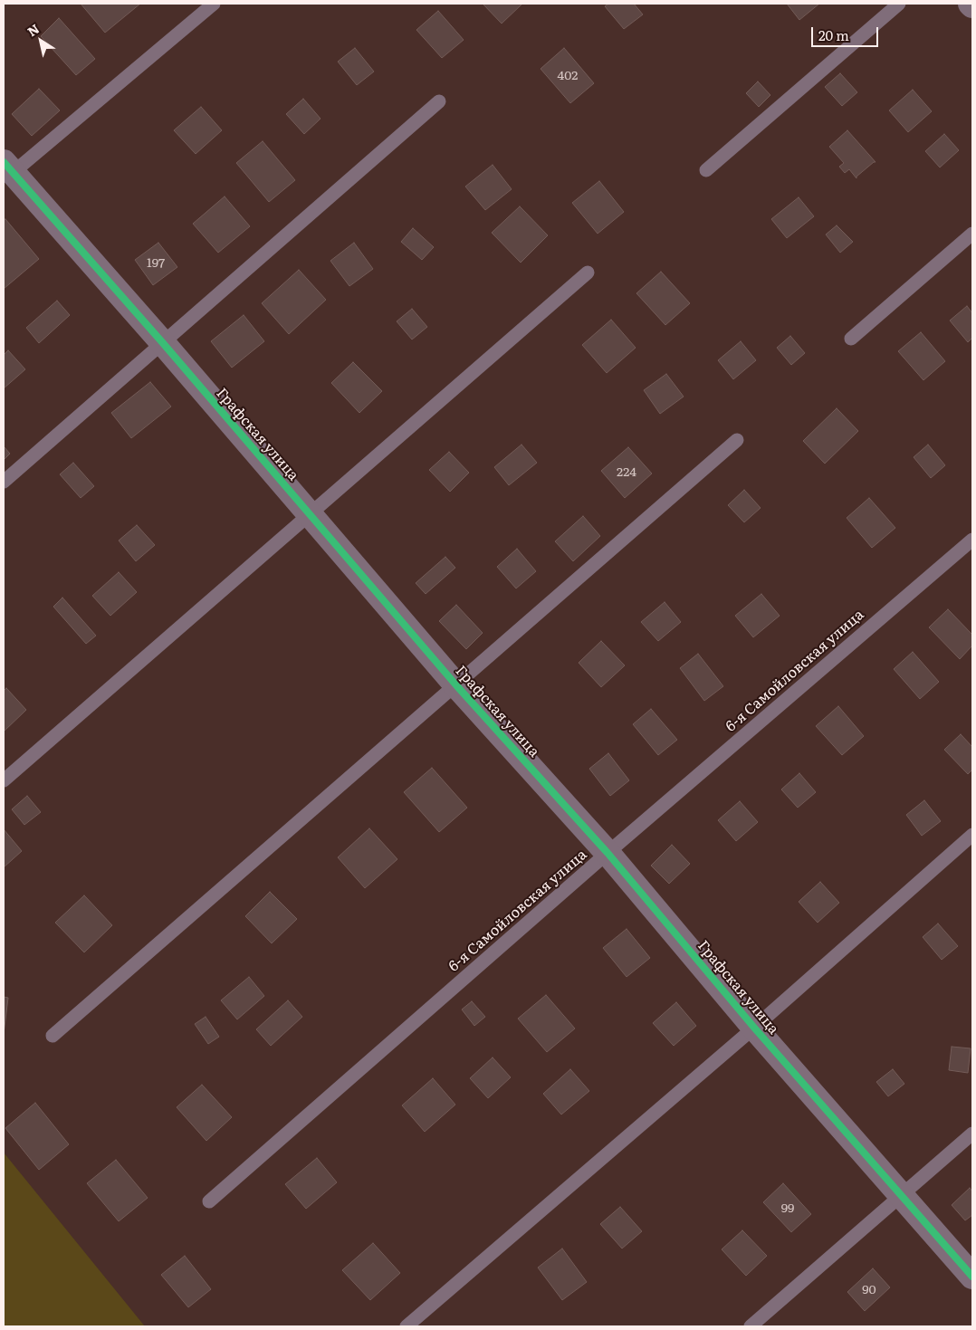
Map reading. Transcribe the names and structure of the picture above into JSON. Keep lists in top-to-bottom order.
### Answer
{
  "streets": {
    "street": ["Графская улица"],
    "lane": ["6-я Самойловская улица"]
  },
  "crossings": [
    ["Графская улица", "6-я Самойловская улица"]
  ],
  "house_numbers": [
    "402",
    "197",
    "224",
    "99",
    "90"
  ],
  "scale_bar": "20 m",
  "north": "top left"
}
